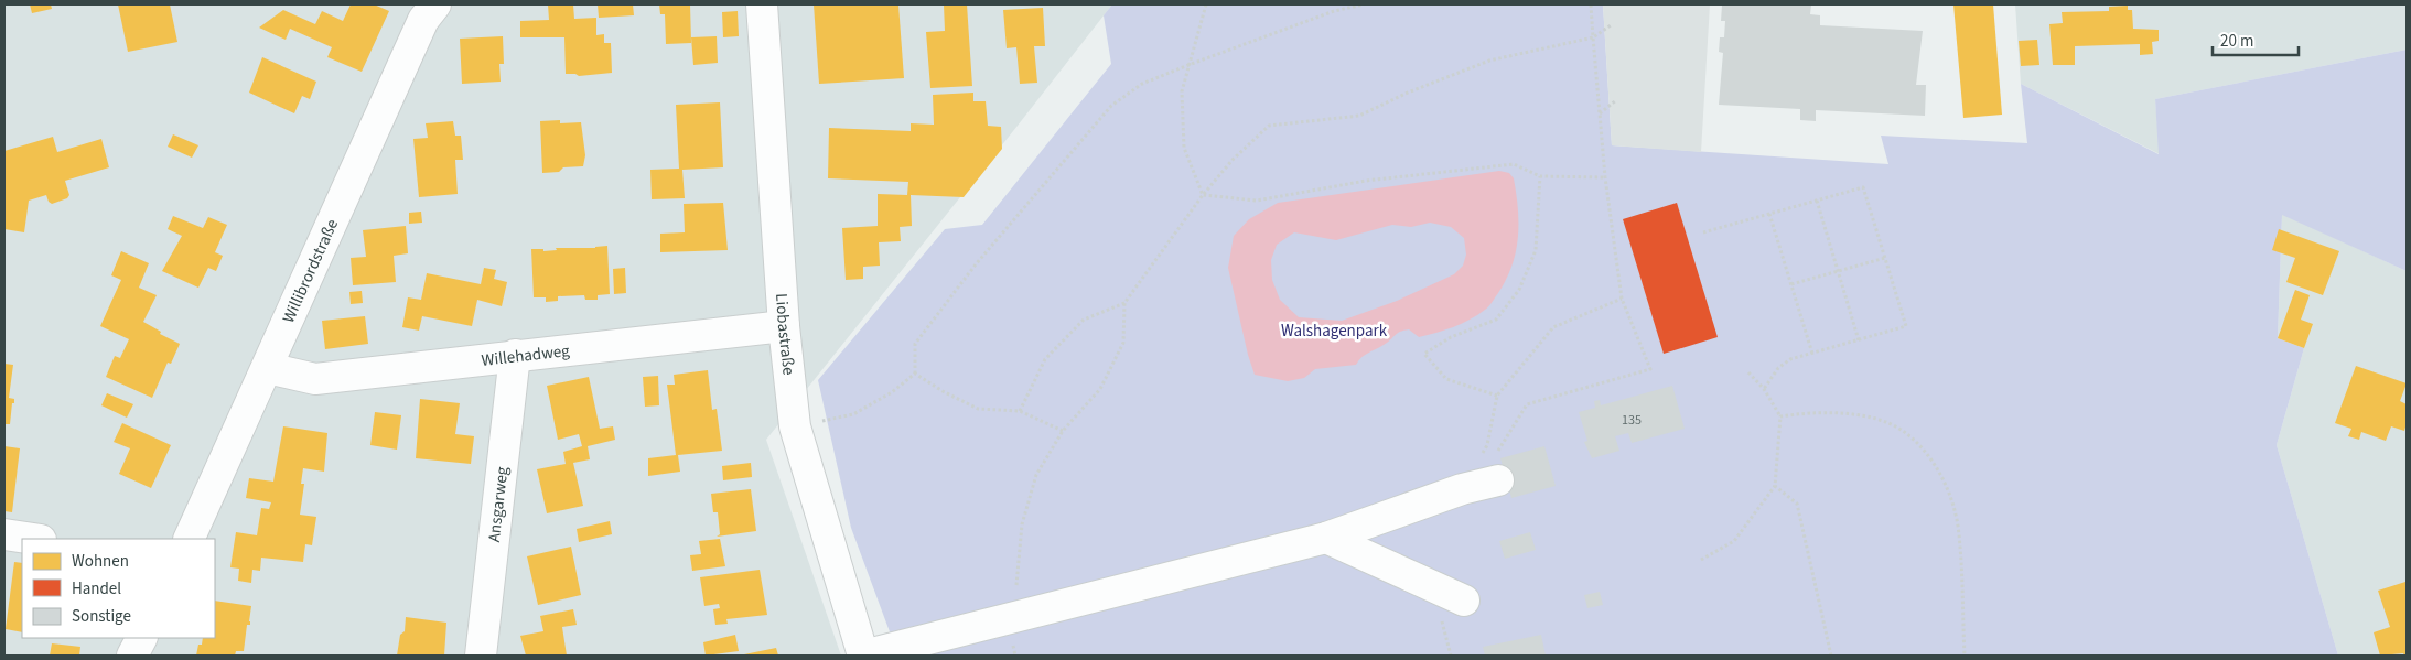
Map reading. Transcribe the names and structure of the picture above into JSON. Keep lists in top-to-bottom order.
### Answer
{
  "streets": {
    "street": [
      "Willibrordstraße",
      "Liobastraße",
      "Willehadweg",
      "Ansgarweg"
    ]
  },
  "crossings": [
    ["Willibrordstraße", "Willehadweg"],
    ["Liobastraße", "Willehadweg"],
    ["Willehadweg", "Ansgarweg"]
  ],
  "parks": ["Walshagenpark"],
  "house_numbers": ["135"],
  "legend": ["Wohnen", "Handel", "Sonstige"],
  "scale_bar": "20 m"
}
